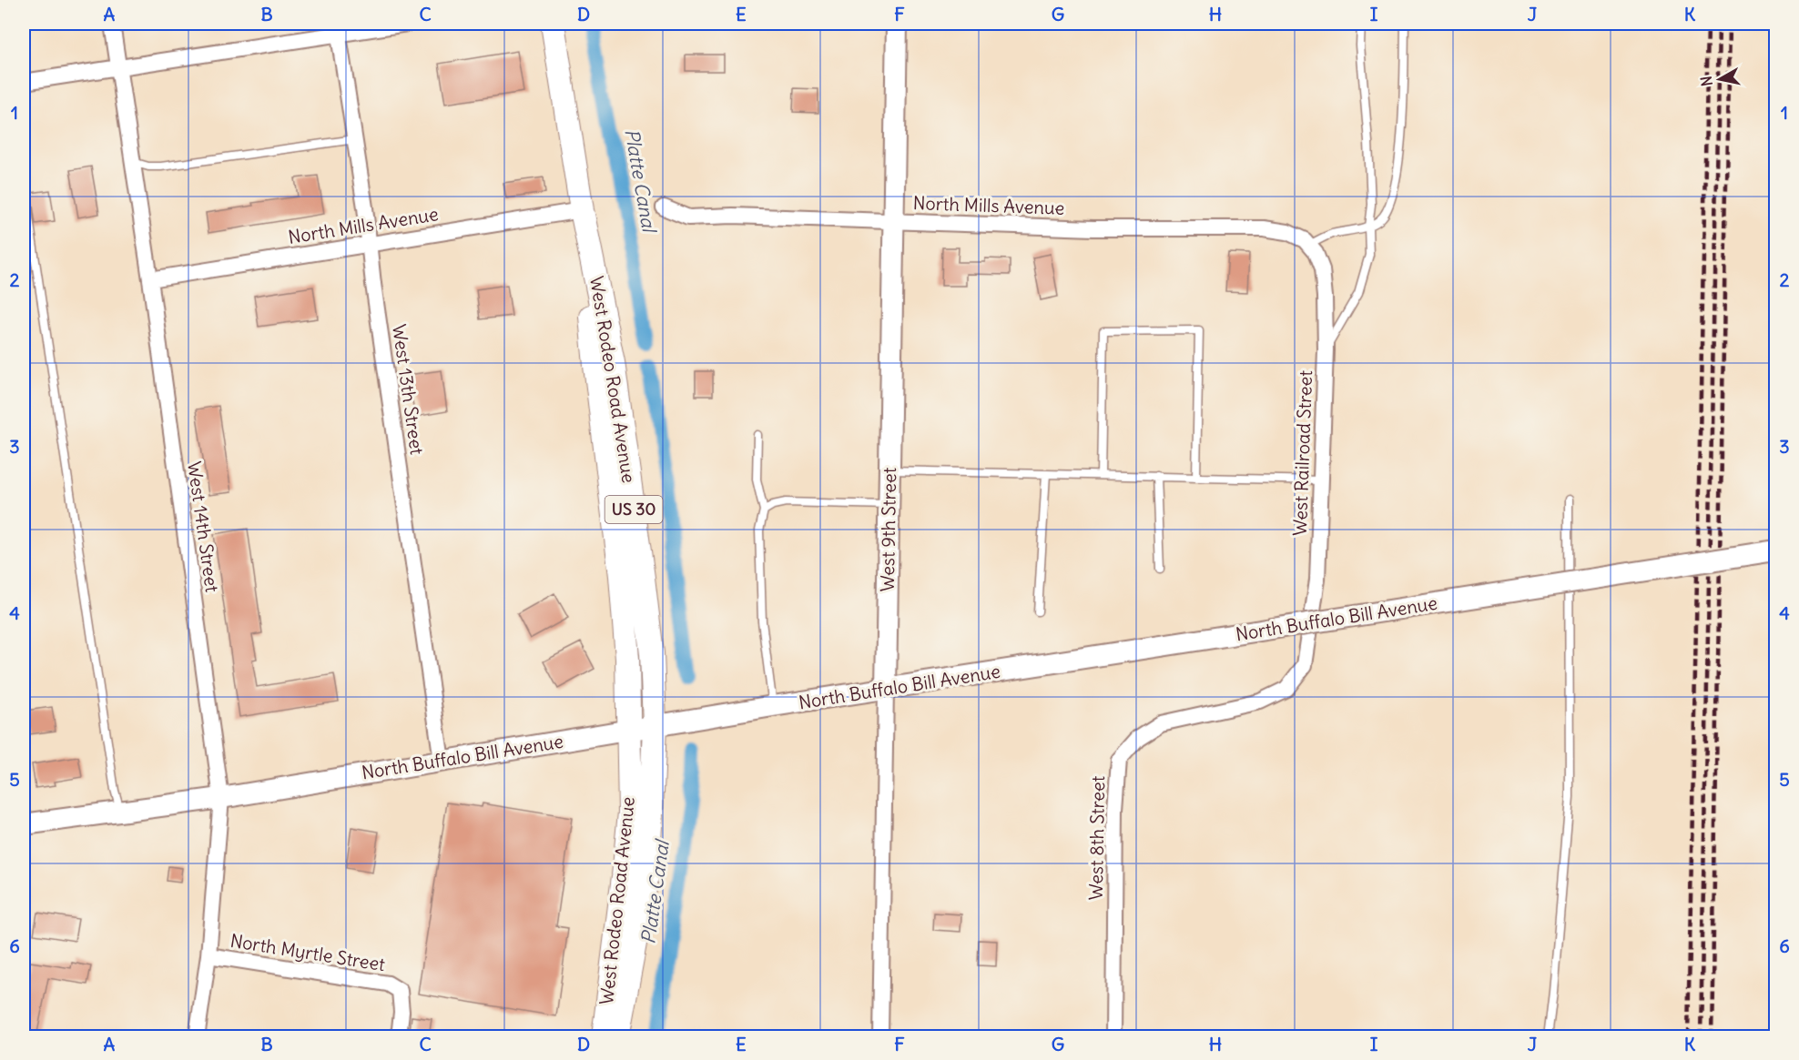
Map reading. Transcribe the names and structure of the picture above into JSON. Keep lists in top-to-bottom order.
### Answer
{
  "streets": {
    "main road": ["West Rodeo Road Avenue", "US 30"],
    "street": [
      "North Mills Avenue",
      "West 13th Street",
      "West Railroad Street",
      "West 14th Street",
      "West 9th Street",
      "North Buffalo Bill Avenue",
      "West 8th Street",
      "North Myrtle Street"
    ]
  },
  "crossings": [
    ["North Mills Avenue", "West Rodeo Road Avenue"],
    ["North Mills Avenue", "West 13th Street"],
    ["North Mills Avenue", "West Railroad Street"],
    ["North Mills Avenue", "West 14th Street"],
    ["North Mills Avenue", "West 9th Street"],
    ["West Rodeo Road Avenue", "North Buffalo Bill Avenue"],
    ["West 13th Street", "North Buffalo Bill Avenue"],
    ["West Railroad Street", "West 8th Street"],
    ["West 14th Street", "North Buffalo Bill Avenue"],
    ["West 14th Street", "North Myrtle Street"],
    ["West 9th Street", "North Buffalo Bill Avenue"]
  ],
  "water": ["Platte Canal"],
  "north": "left",
  "grid": {
    "columns": [
      "A",
      "B",
      "C",
      "D",
      "E",
      "F",
      "G",
      "H",
      "I",
      "J",
      "K"
    ],
    "rows": [
      "1",
      "2",
      "3",
      "4",
      "5",
      "6"
    ]
  }
}
